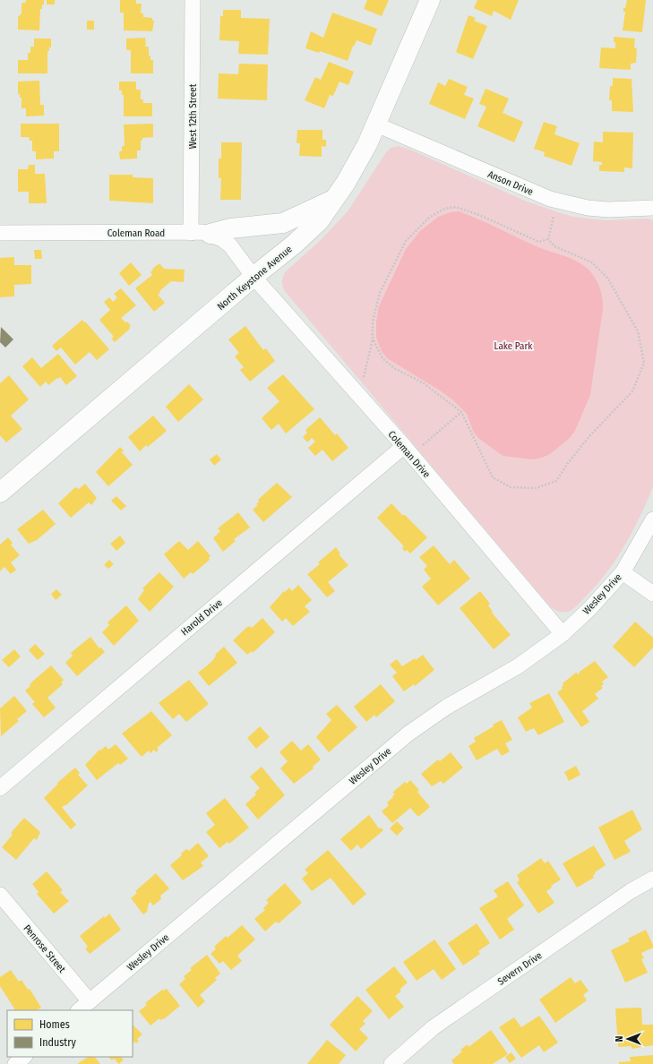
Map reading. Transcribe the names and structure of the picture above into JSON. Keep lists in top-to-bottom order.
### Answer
{
  "streets": {
    "street": [
      "West 12th Street",
      "Anson Drive",
      "Coleman Road",
      "North Keystone Avenue",
      "Coleman Drive",
      "Wesley Drive",
      "Harold Drive",
      "Penrose Street",
      "Severn Drive"
    ]
  },
  "crossings": [
    ["West 12th Street", "Coleman Road"],
    ["Anson Drive", "North Keystone Avenue"],
    ["Coleman Road", "North Keystone Avenue"],
    ["Coleman Road", "Coleman Drive"],
    ["North Keystone Avenue", "Coleman Drive"],
    ["Coleman Drive", "Wesley Drive"],
    ["Coleman Drive", "Harold Drive"],
    ["Wesley Drive", "Penrose Street"]
  ],
  "parks": ["Lake Park"],
  "legend": ["Homes", "Industry"],
  "north": "left"
}
